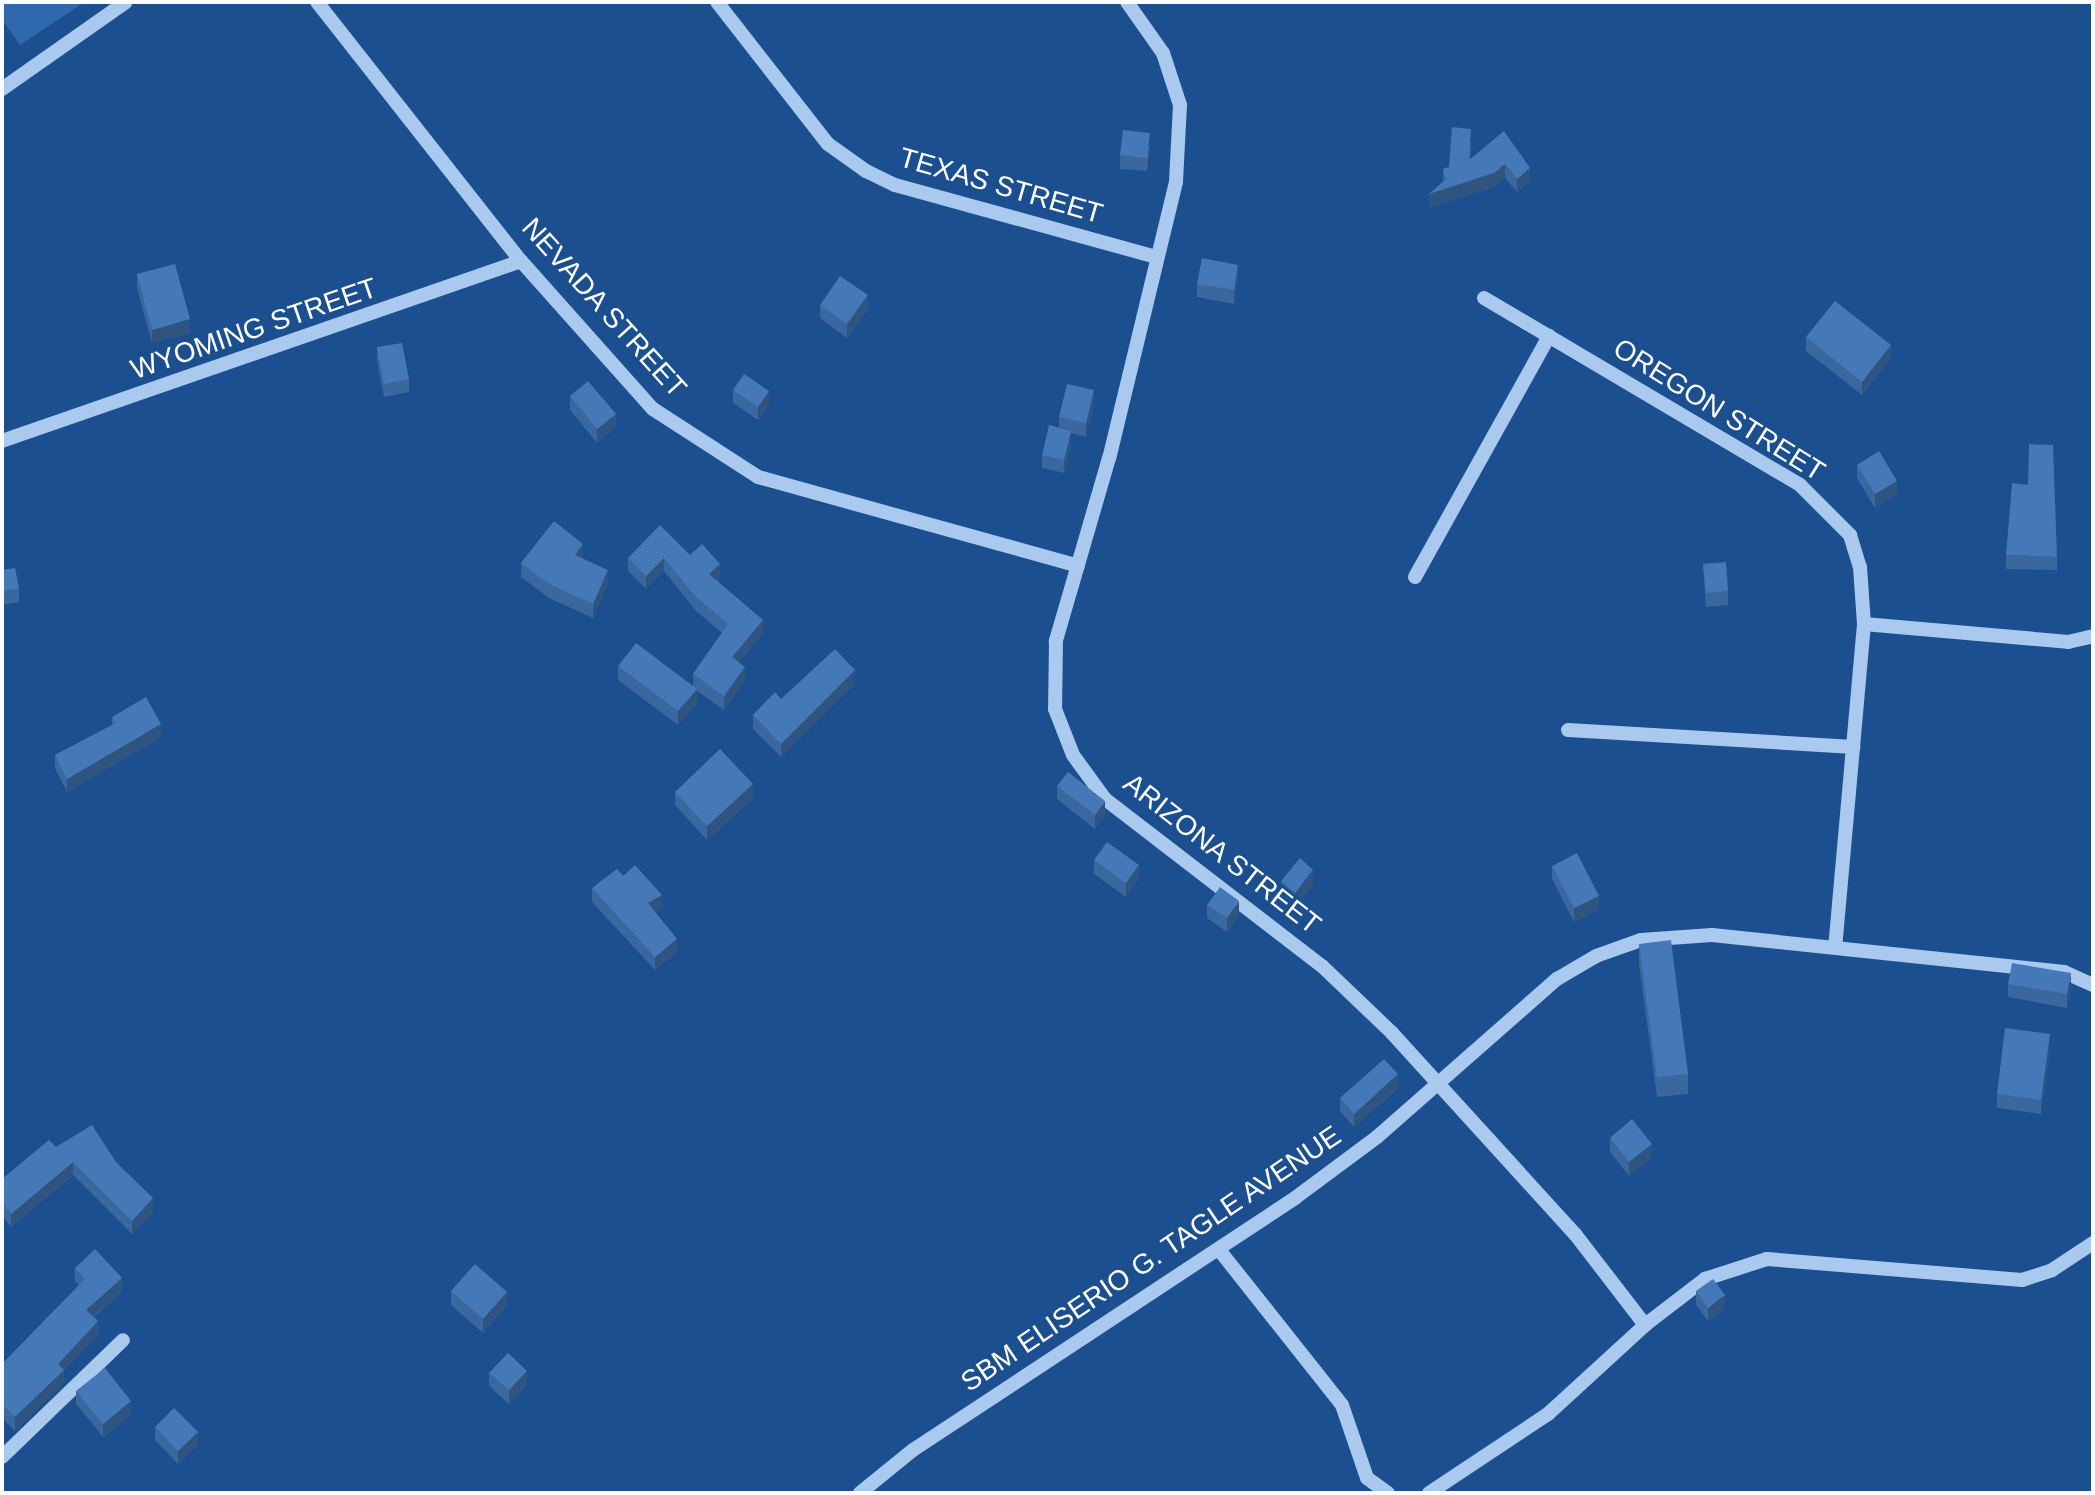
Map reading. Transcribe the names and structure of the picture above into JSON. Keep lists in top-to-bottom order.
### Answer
{
  "streets": {
    "street": [
      "TEXAS STREET",
      "NEVADA STREET",
      "WYOMING STREET",
      "OREGON STREET",
      "ARIZONA STREET",
      "SBM ELISERIO G. TAGLE AVENUE"
    ]
  },
  "crossings": [
    ["TEXAS STREET", "ARIZONA STREET"],
    ["NEVADA STREET", "WYOMING STREET"],
    ["NEVADA STREET", "ARIZONA STREET"],
    ["OREGON STREET", "SBM ELISERIO G. TAGLE AVENUE"],
    ["ARIZONA STREET", "SBM ELISERIO G. TAGLE AVENUE"]
  ]
}
